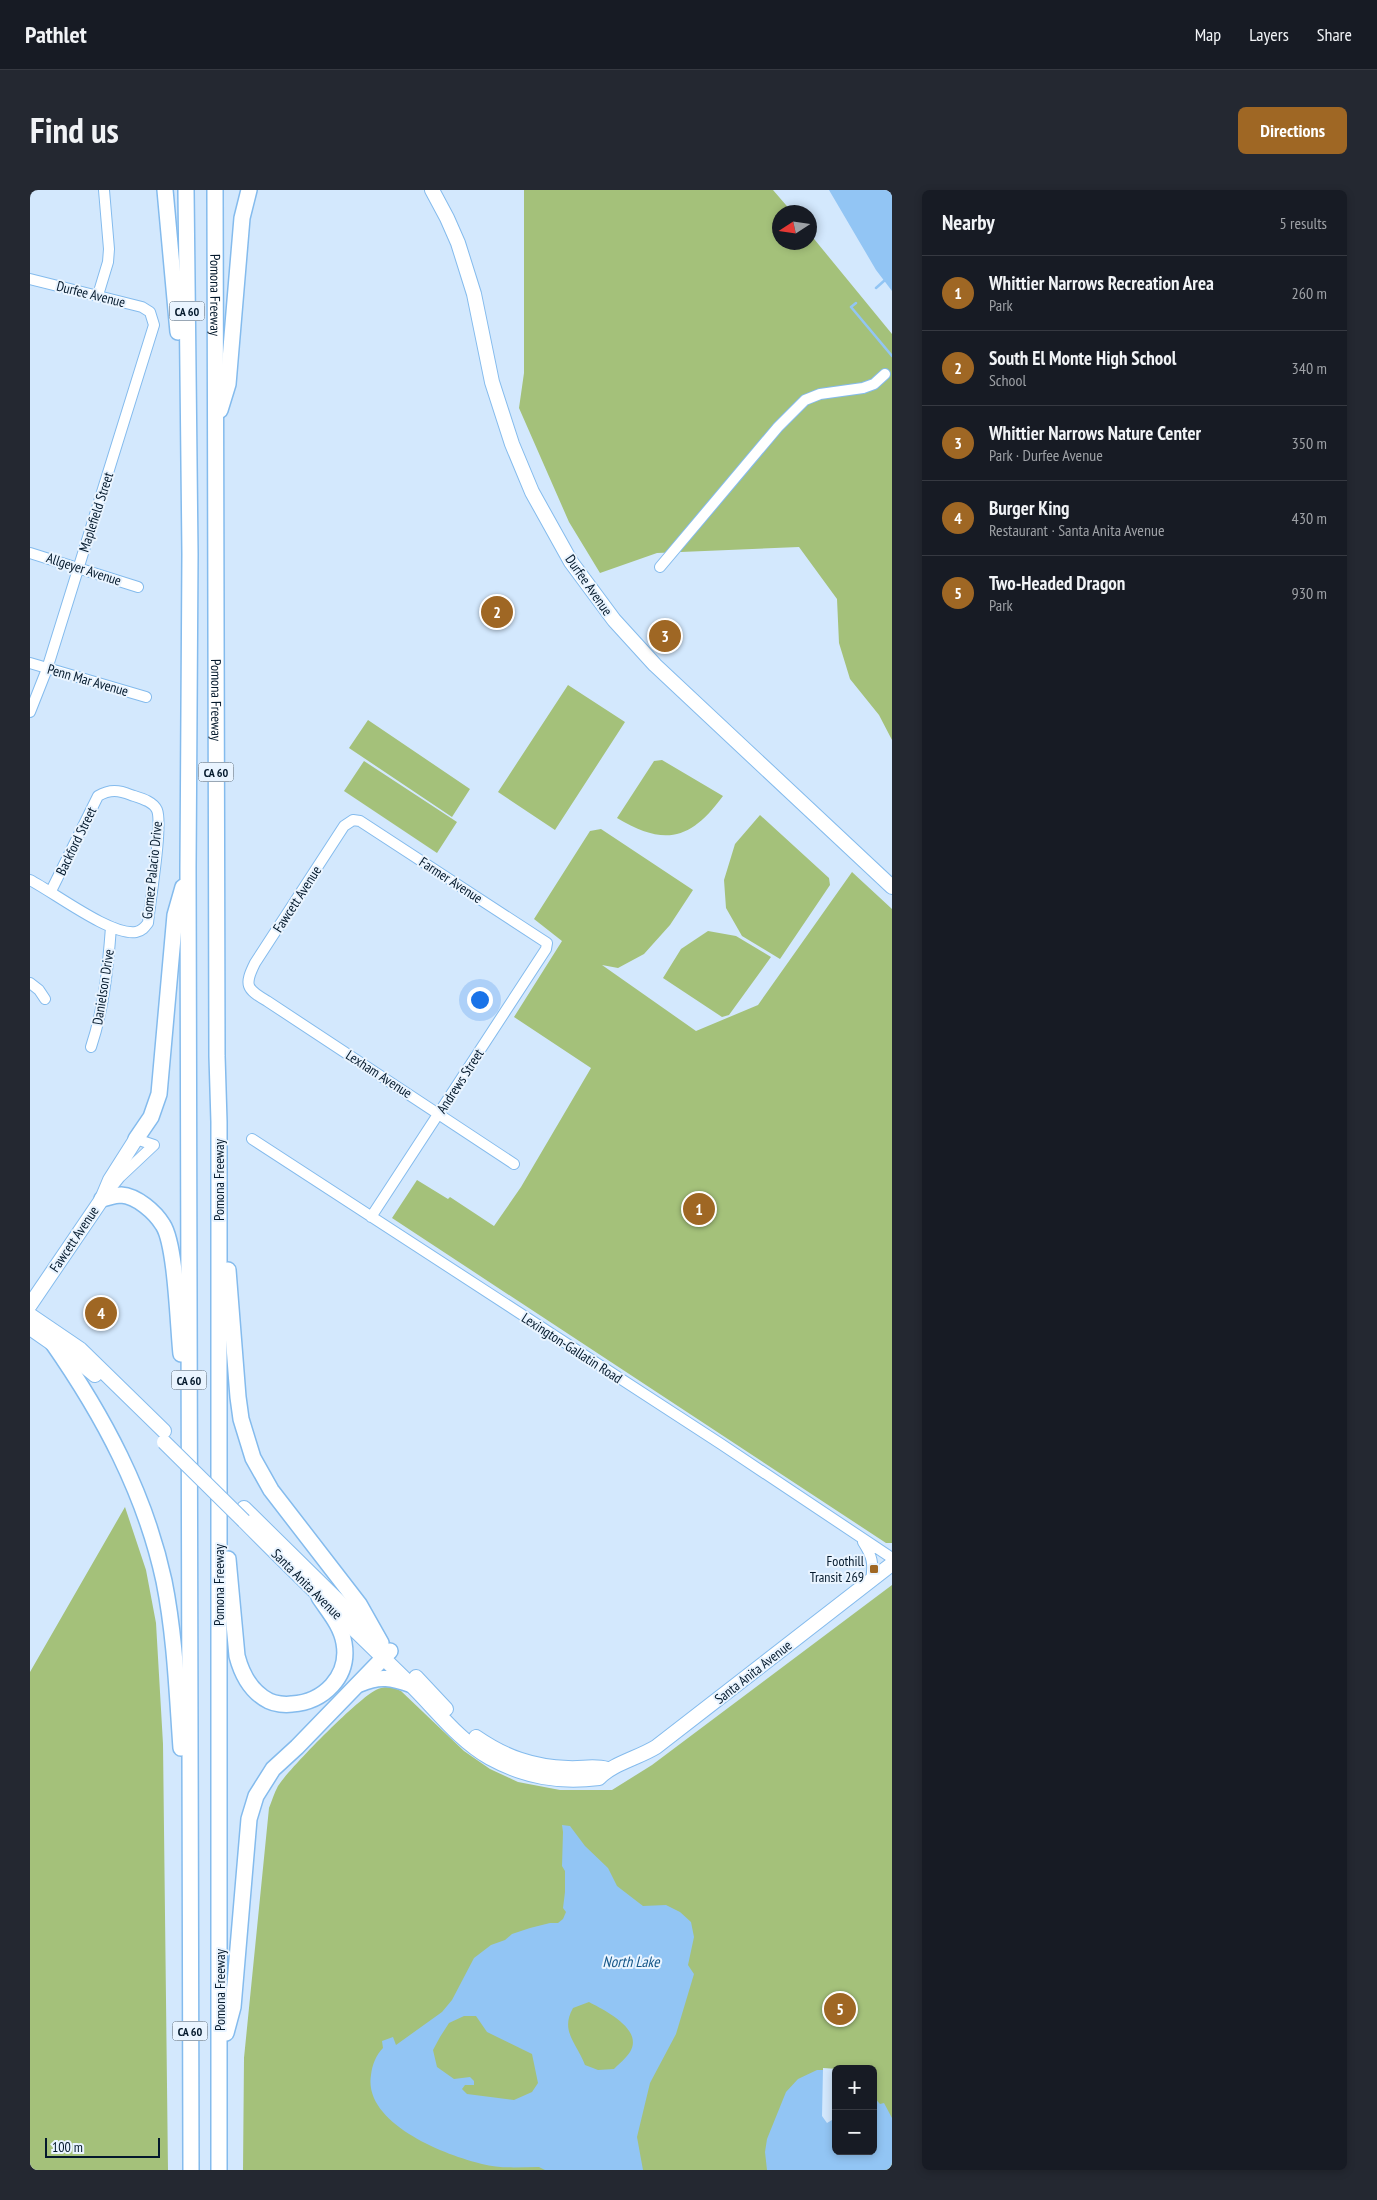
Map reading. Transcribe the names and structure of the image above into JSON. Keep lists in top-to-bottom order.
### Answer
{
  "streets": {
    "highway": ["Pomona Freeway", "CA 60"],
    "main road": ["Durfee Avenue", "Fawcett Avenue", "Santa Anita Avenue"],
    "street": [
      "Maplefield Street",
      "Allgeyer Avenue",
      "Penn Mar Avenue",
      "Backford Street",
      "Gomez Palacio Drive",
      "Farmer Avenue",
      "Danielson Drive",
      "Lexham Avenue",
      "Andrews Street",
      "Lexington-Gallatin Road"
    ]
  },
  "crossings": [
    ["Durfee Avenue", "Maplefield Street"],
    ["Maplefield Street", "Allgeyer Avenue"],
    ["Maplefield Street", "Penn Mar Avenue"],
    ["Backford Street", "Gomez Palacio Drive"],
    ["Gomez Palacio Drive", "Danielson Drive"],
    ["Farmer Avenue", "Fawcett Avenue"],
    ["Farmer Avenue", "Andrews Street"],
    ["Fawcett Avenue", "Lexham Avenue"],
    ["Lexham Avenue", "Andrews Street"],
    ["Andrews Street", "Lexington-Gallatin Road"]
  ],
  "water": ["North Lake"],
  "places": {
    "transit": ["Foothill Transit 269"]
  },
  "scale_bar": "100 m",
  "north": "left",
  "page": {
    "header": "Pathlet",
    "nav": ["Map", "Layers", "Share"],
    "title": "Find us",
    "buttons": "Directions",
    "heading": ["Nearby", "5 results"],
    "list": [
      {
        "mark": "1",
        "name": "Whittier Narrows Recreation Area",
        "note": "Park",
        "value": "260 m"
      },
      {
        "mark": "2",
        "name": "South El Monte High School",
        "note": "School",
        "value": "340 m"
      },
      {
        "mark": "3",
        "name": "Whittier Narrows Nature Center",
        "note": "Park · Durfee Avenue",
        "value": "350 m"
      },
      {
        "mark": "4",
        "name": "Burger King",
        "note": "Restaurant · Santa Anita Avenue",
        "value": "430 m"
      },
      {
        "mark": "5",
        "name": "Two-Headed Dragon",
        "note": "Park",
        "value": "930 m"
      }
    ],
    "pins": [
      "2",
      "3",
      "1",
      "4",
      "5"
    ],
    "map_buttons": ["+", "−"],
    "scale": "100 m"
  }
}
